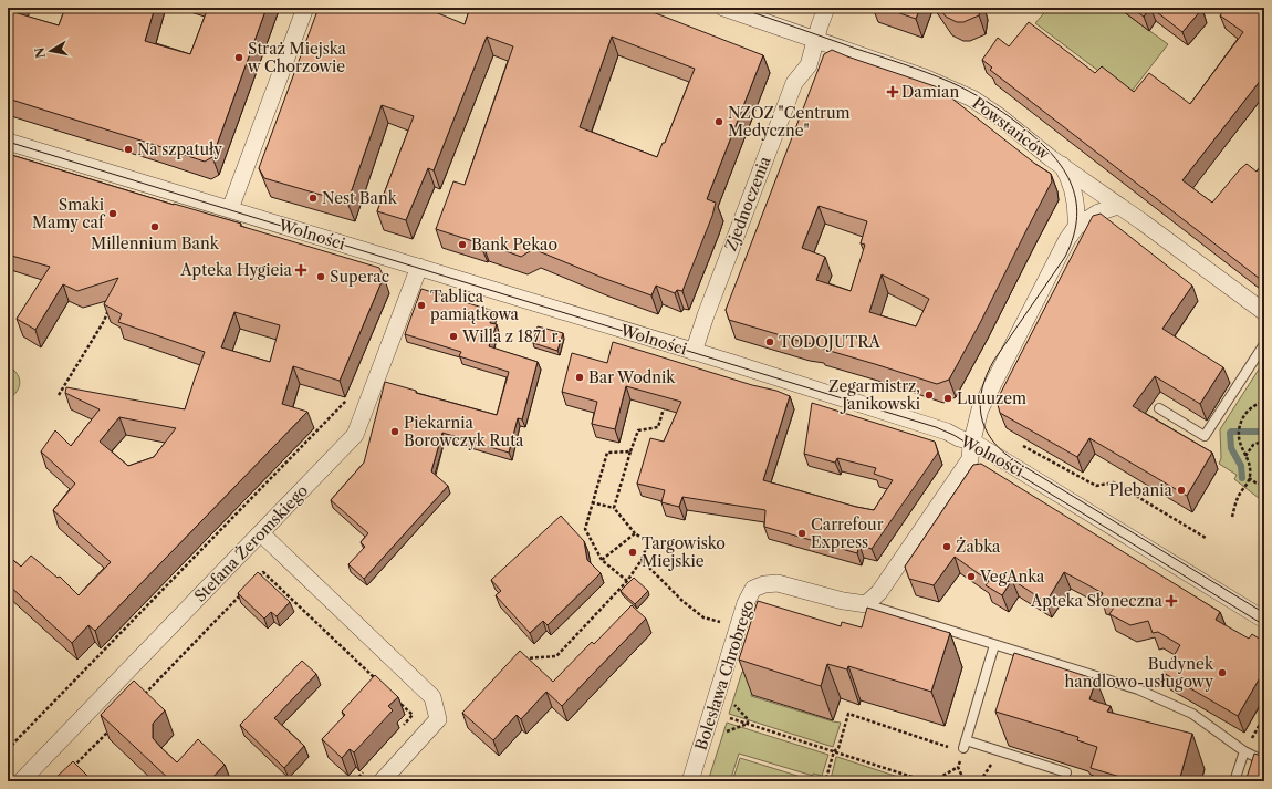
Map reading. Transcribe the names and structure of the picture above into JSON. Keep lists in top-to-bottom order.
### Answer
{
  "streets": {
    "street": [
      "Powstańców",
      "Zjednoczenia",
      "Wolności",
      "Stefana Żeromskiego",
      "Bolesława Chrobrego"
    ]
  },
  "crossings": [
    ["Powstańców", "Zjednoczenia"],
    ["Zjednoczenia", "Wolności"],
    ["Wolności", "Stefana Żeromskiego"]
  ],
  "places": {
    "other": [
      "Straż Miejska w Chorzowie",
      "NZOZ \"Centrum Medyczne\"",
      "Na szpatuły",
      "Nest Bank",
      "Smaki Mamy caf",
      "Millennium Bank",
      "Bank Pekao",
      "Superac",
      "Tablica pamiątkowa",
      "Willa z 1871 r.",
      "TODOJUTRA",
      "Bar Wodnik",
      "Zegarmistrz, Janikowski",
      "Luuuzem",
      "Piekarnia Borowczyk Ruta",
      "Plebania",
      "Carrefour Express",
      "Żabka",
      "Targowisko Miejskie",
      "VegAnka",
      "Budynek handlowo-usługowy"
    ],
    "health": ["Damian", "Apteka Hygieia", "Apteka Słoneczna"]
  },
  "north": "left"
}
